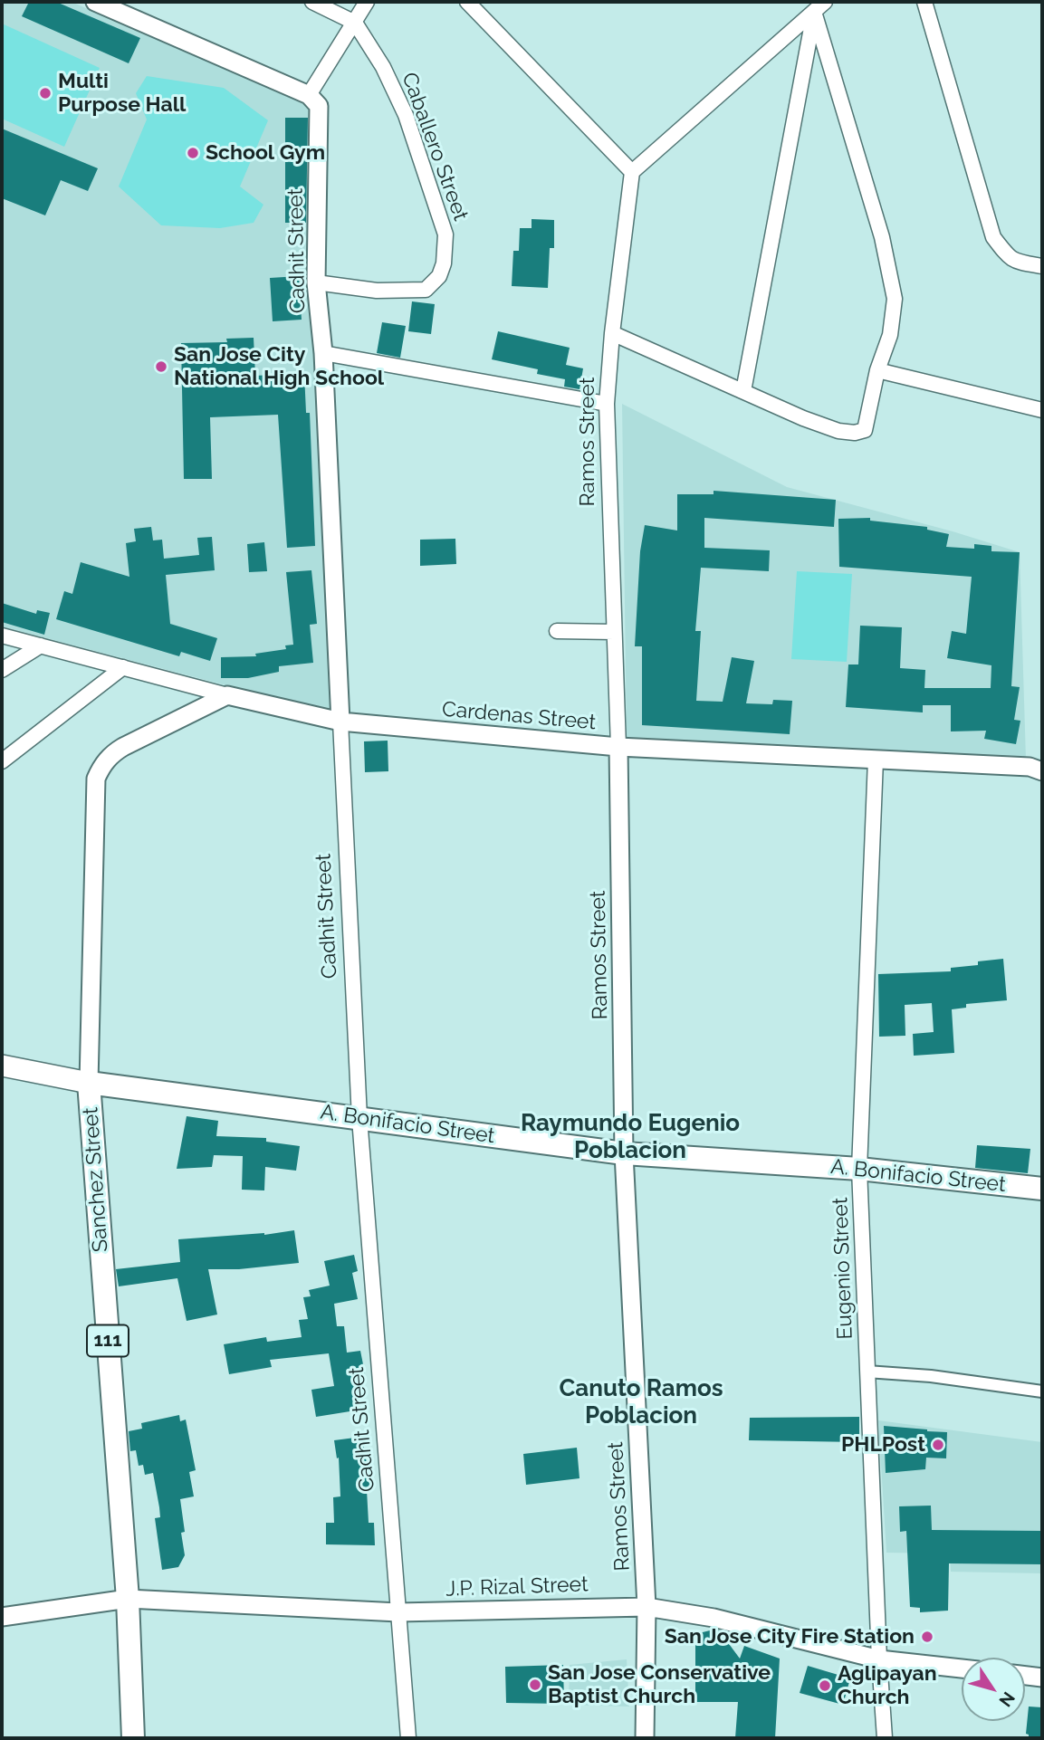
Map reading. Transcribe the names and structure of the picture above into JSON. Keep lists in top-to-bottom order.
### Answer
{
  "streets": {
    "main road": ["A. Bonifacio Street", "Sanchez Street", "111"],
    "street": [
      "Caballero Street",
      "Cadhit Street",
      "Ramos Street",
      "Cardenas Street",
      "Eugenio Street",
      "J.P. Rizal Street"
    ]
  },
  "crossings": [
    ["Caballero Street", "Cadhit Street"],
    ["Cadhit Street", "Cardenas Street"],
    ["Cadhit Street", "A. Bonifacio Street"],
    ["Cadhit Street", "J.P. Rizal Street"],
    ["Ramos Street", "Cardenas Street"],
    ["Ramos Street", "A. Bonifacio Street"],
    ["Ramos Street", "J.P. Rizal Street"],
    ["Cardenas Street", "Sanchez Street"],
    ["Cardenas Street", "Eugenio Street"],
    ["A. Bonifacio Street", "Sanchez Street"],
    ["A. Bonifacio Street", "Eugenio Street"],
    ["Sanchez Street", "J.P. Rizal Street"],
    ["Eugenio Street", "J.P. Rizal Street"]
  ],
  "districts": ["Raymundo Eugenio Poblacion", "Canuto Ramos Poblacion"],
  "places": [
    "Multi Purpose Hall",
    "School Gym",
    "San Jose City National High School",
    "PHLPost",
    "San Jose City Fire Station",
    "San Jose Conservative Baptist Church",
    "Aglipayan Church"
  ],
  "north": "bottom right"
}
